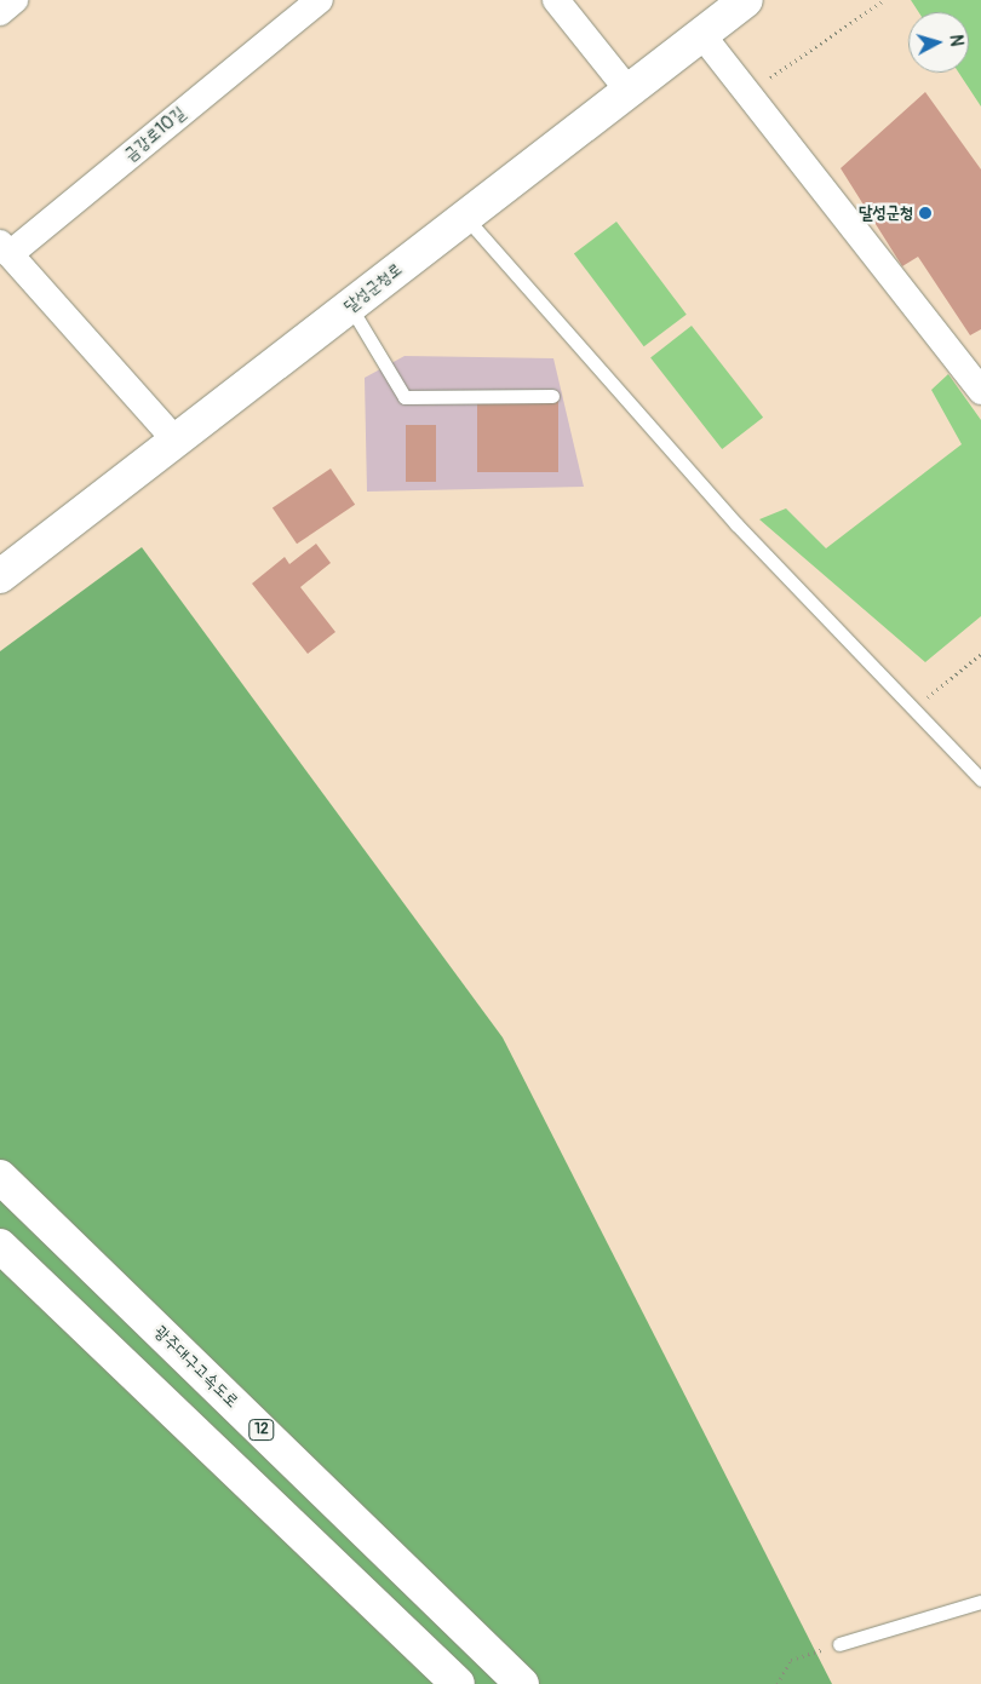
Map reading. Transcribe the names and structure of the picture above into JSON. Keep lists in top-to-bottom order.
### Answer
{
  "streets": {
    "main road": ["달성군청로", "광주대구고속도로", "12"],
    "street": ["금강로10길"]
  },
  "places": ["달성군청"],
  "north": "right"
}
